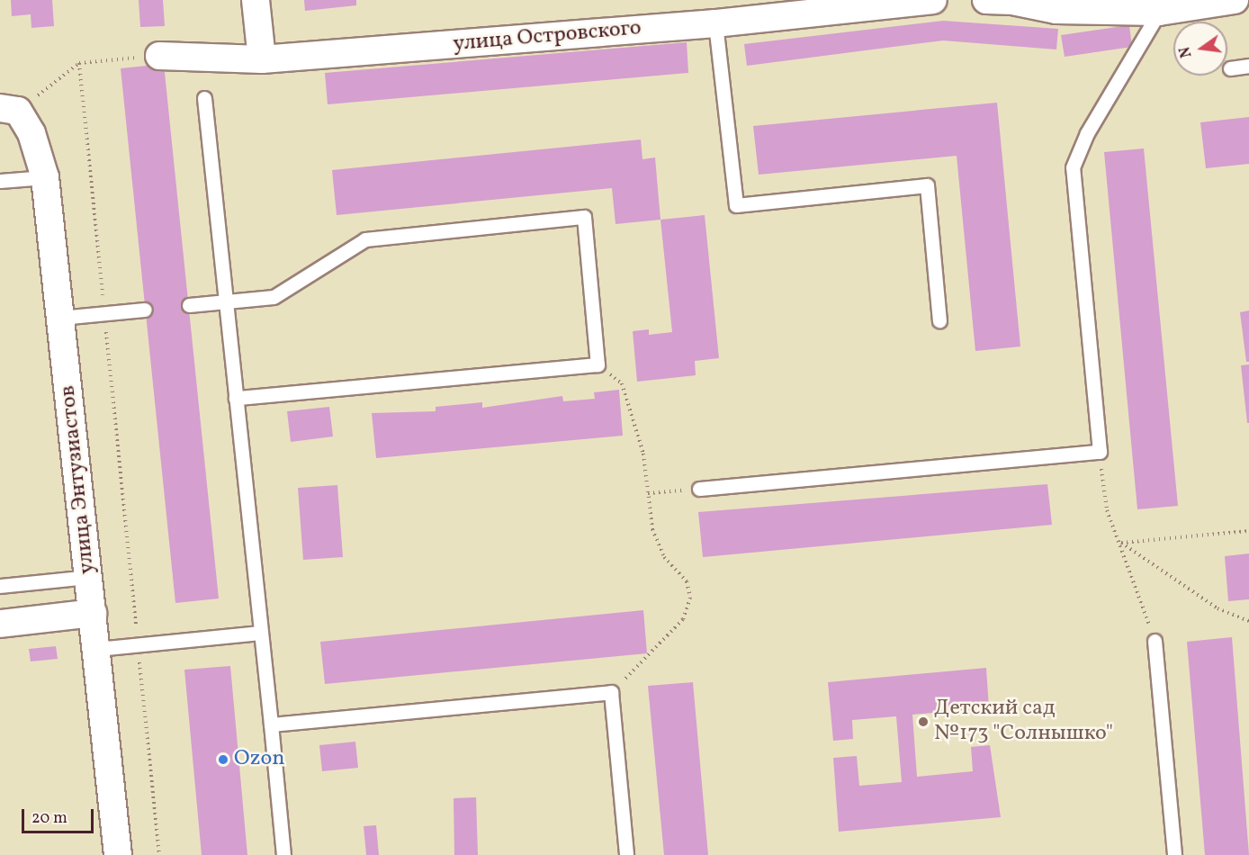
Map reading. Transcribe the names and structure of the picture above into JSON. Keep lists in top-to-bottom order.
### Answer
{
  "streets": {
    "street": ["улица Островского", "улица Энтузиастов"]
  },
  "places": ["Детский сад №173 \"Солнышко\"", "Ozon"],
  "scale_bar": "20 m",
  "north": "left"
}
